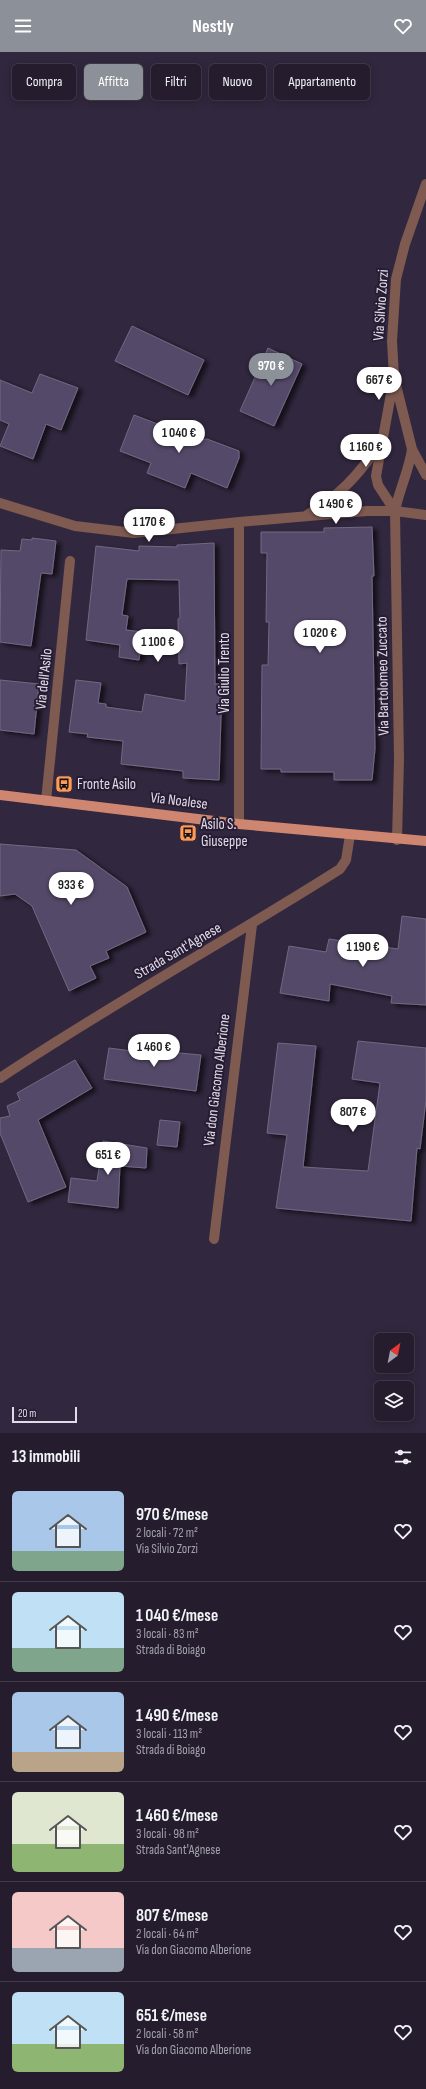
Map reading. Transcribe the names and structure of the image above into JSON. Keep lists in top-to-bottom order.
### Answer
{
  "streets": {
    "main road": ["Via Noalese"],
    "street": [
      "Via Silvio Zorzi",
      "Via Giulio Trento",
      "Via Bartolomeo Zuccato",
      "Via dell'Asilo",
      "Strada Sant'Agnese",
      "Via don Giacomo Alberione"
    ]
  },
  "crossings": [
    ["Via Giulio Trento", "Via Noalese"],
    ["Via Bartolomeo Zuccato", "Via Noalese"],
    ["Via dell'Asilo", "Via Noalese"],
    ["Via Noalese", "Strada Sant'Agnese"],
    ["Strada Sant'Agnese", "Via don Giacomo Alberione"]
  ],
  "places": {
    "bus stop": ["Fronte Asilo", "Asilo S. Giuseppe"]
  },
  "scale_bar": "20 m",
  "north": "top right",
  "page": {
    "header": "Nestly",
    "chip": [
      "Compra",
      "Affitta",
      "Filtri",
      "Nuovo",
      "Appartamento"
    ],
    "price": [
      "970 €",
      "667 €",
      "1 040 €",
      "1 160 €",
      "1 490 €",
      "1 170 €",
      "1 020 €",
      "1 100 €",
      "933 €",
      "1 190 €",
      "1 460 €",
      "807 €",
      "651 €"
    ],
    "scale": "20 m",
    "heading": "13 immobili",
    "list": [
      {
        "name": "970 €/mese",
        "note": "2 locali · 72 m² · Via Silvio Zorzi"
      },
      {
        "name": "1 040 €/mese",
        "note": "3 locali · 83 m² · Strada di Boiago"
      },
      {
        "name": "1 490 €/mese",
        "note": "3 locali · 113 m² · Strada di Boiago"
      },
      {
        "name": "1 460 €/mese",
        "note": "3 locali · 98 m² · Strada Sant'Agnese"
      },
      {
        "name": "807 €/mese",
        "note": "2 locali · 64 m² · Via don Giacomo Alberione"
      },
      {
        "name": "651 €/mese",
        "note": "2 locali · 58 m² · Via don Giacomo Alberione"
      }
    ]
  }
}
